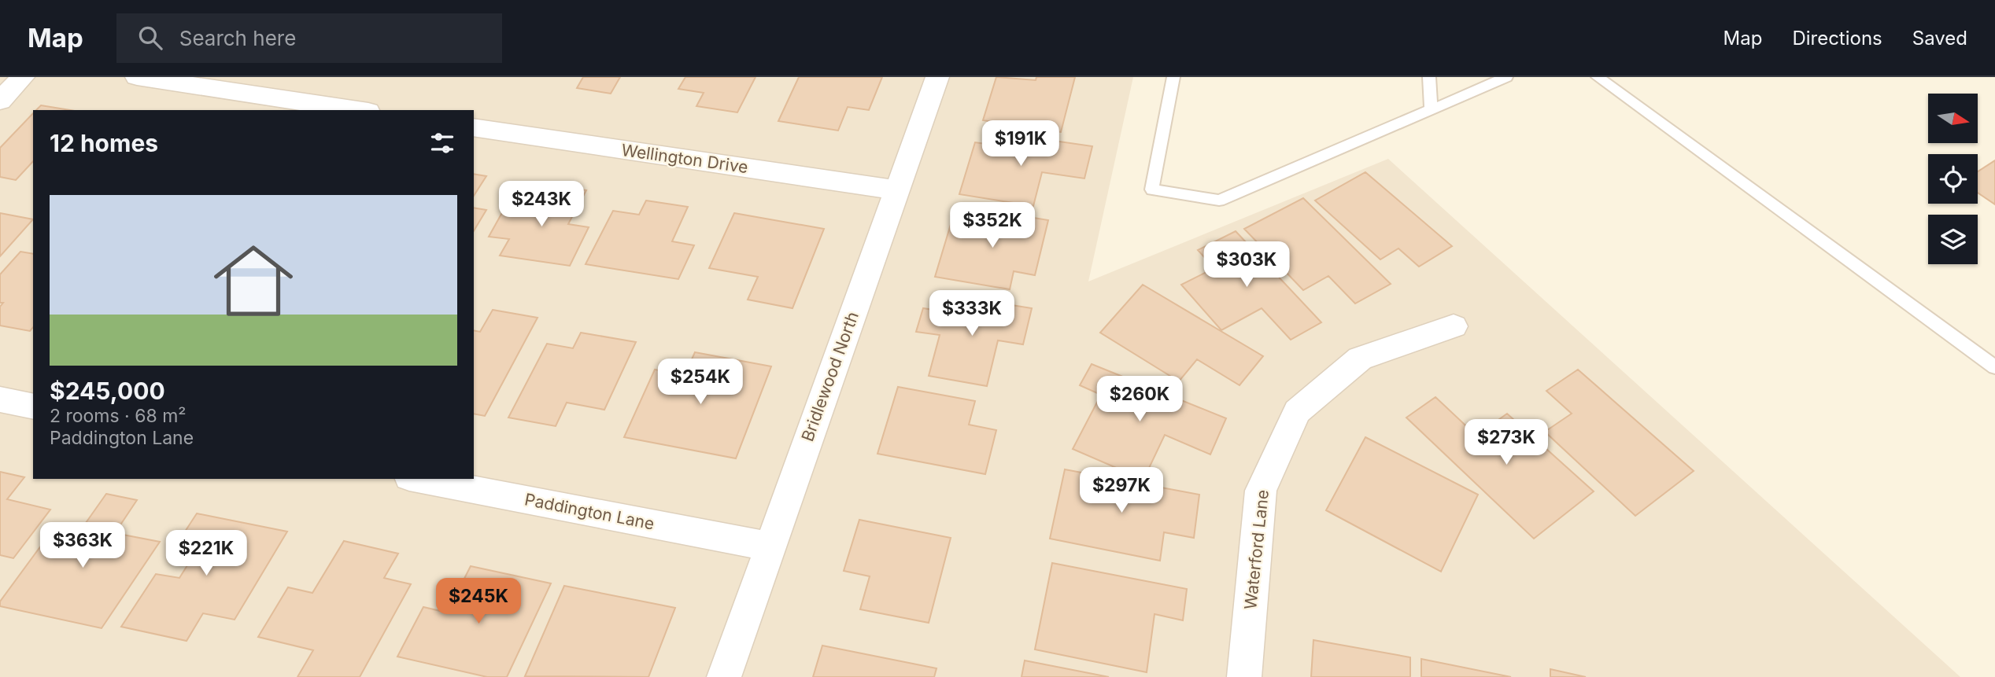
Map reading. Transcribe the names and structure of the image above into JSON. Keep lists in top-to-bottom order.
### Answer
{
  "streets": {
    "street": [
      "Wellington Drive",
      "Bridlewood North",
      "Paddington Lane",
      "Waterford Lane"
    ]
  },
  "crossings": [
    ["Wellington Drive", "Bridlewood North"],
    ["Bridlewood North", "Paddington Lane"]
  ],
  "north": "right",
  "page": {
    "header": "Map",
    "search": "Search here",
    "nav": ["Map", "Directions", "Saved"],
    "heading": "12 homes",
    "price": [
      "$191K",
      "$243K",
      "$352K",
      "$303K",
      "$333K",
      "$254K",
      "$260K",
      "$273K",
      "$297K",
      "$363K",
      "$221K",
      "$245K"
    ],
    "list": [
      {
        "name": "$245,000",
        "note": "2 rooms · 68 m² · Paddington Lane"
      }
    ]
  }
}
